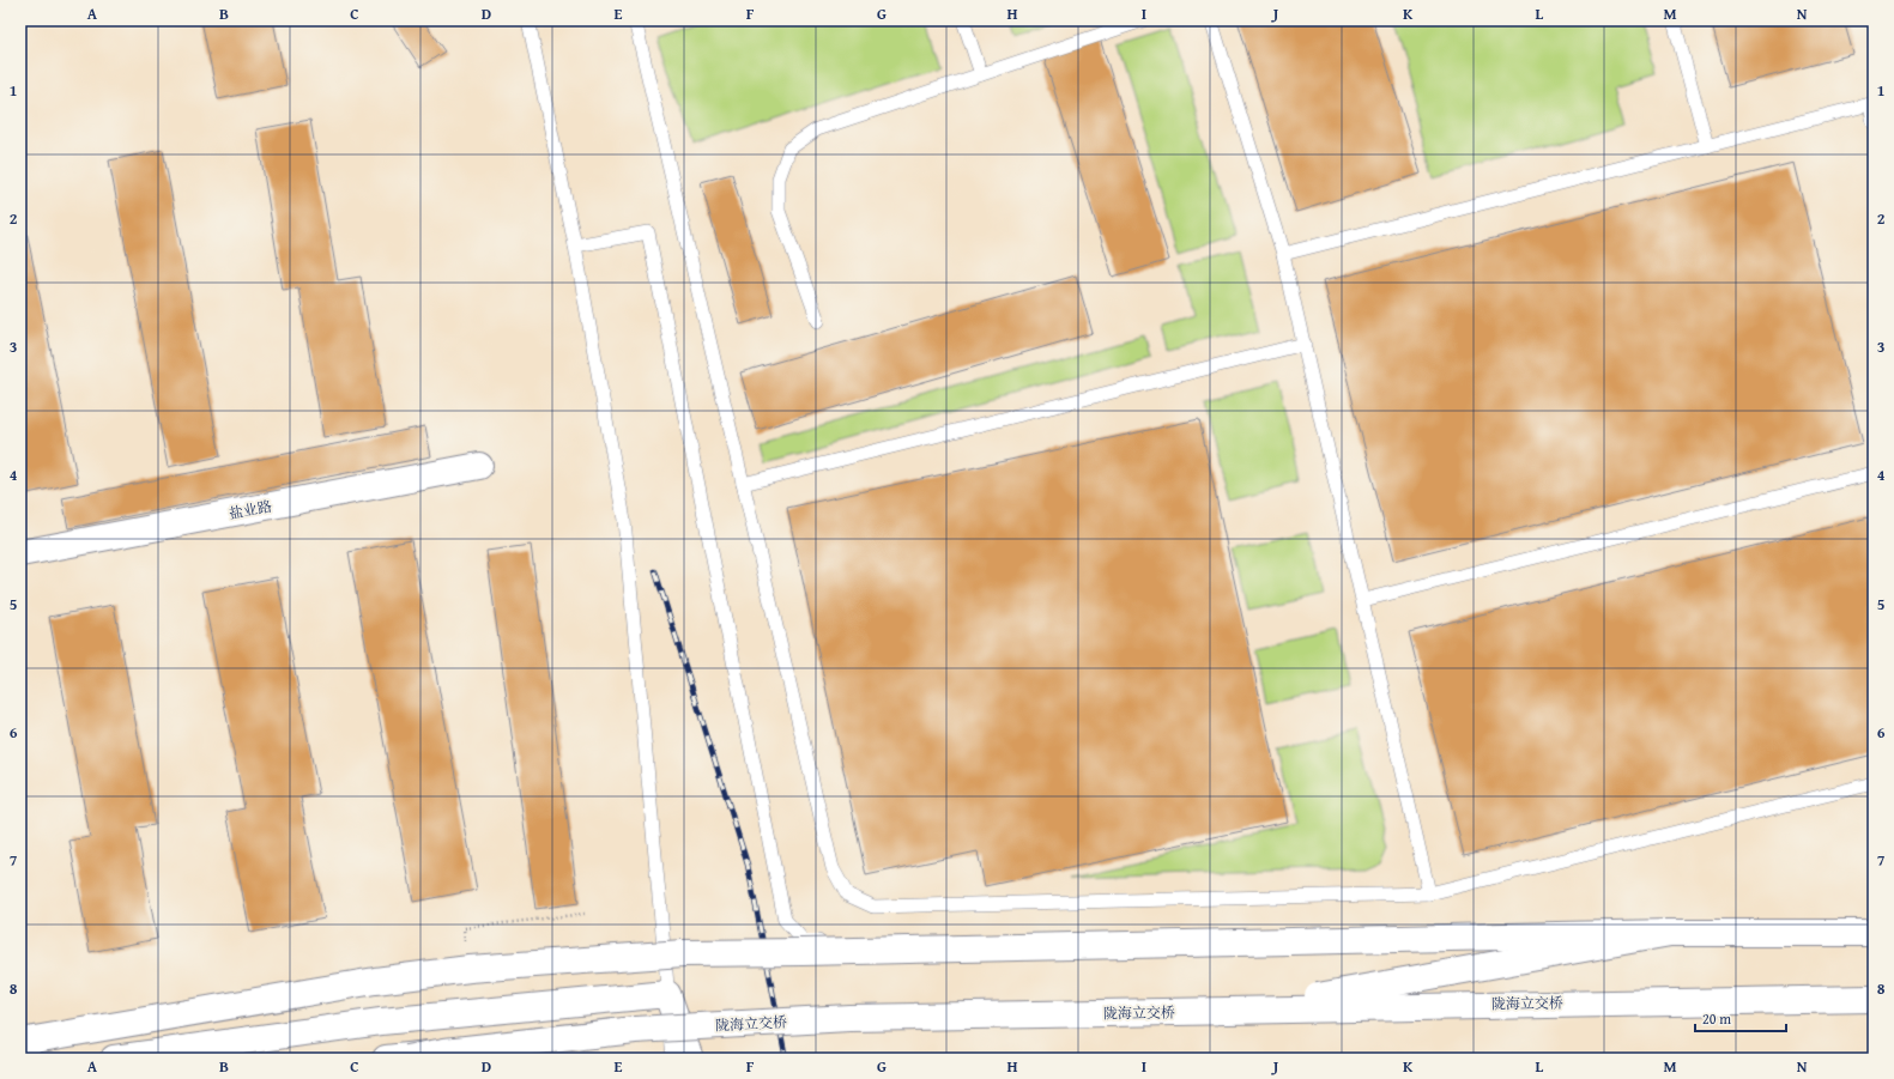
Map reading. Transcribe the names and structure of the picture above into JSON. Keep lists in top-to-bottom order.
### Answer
{
  "streets": {
    "main road": ["盐业路", "陇海立交桥"]
  },
  "scale_bar": "20 m",
  "grid": {
    "columns": [
      "A",
      "B",
      "C",
      "D",
      "E",
      "F",
      "G",
      "H",
      "I",
      "J",
      "K",
      "L",
      "M",
      "N"
    ],
    "rows": [
      "1",
      "2",
      "3",
      "4",
      "5",
      "6",
      "7",
      "8"
    ]
  }
}
